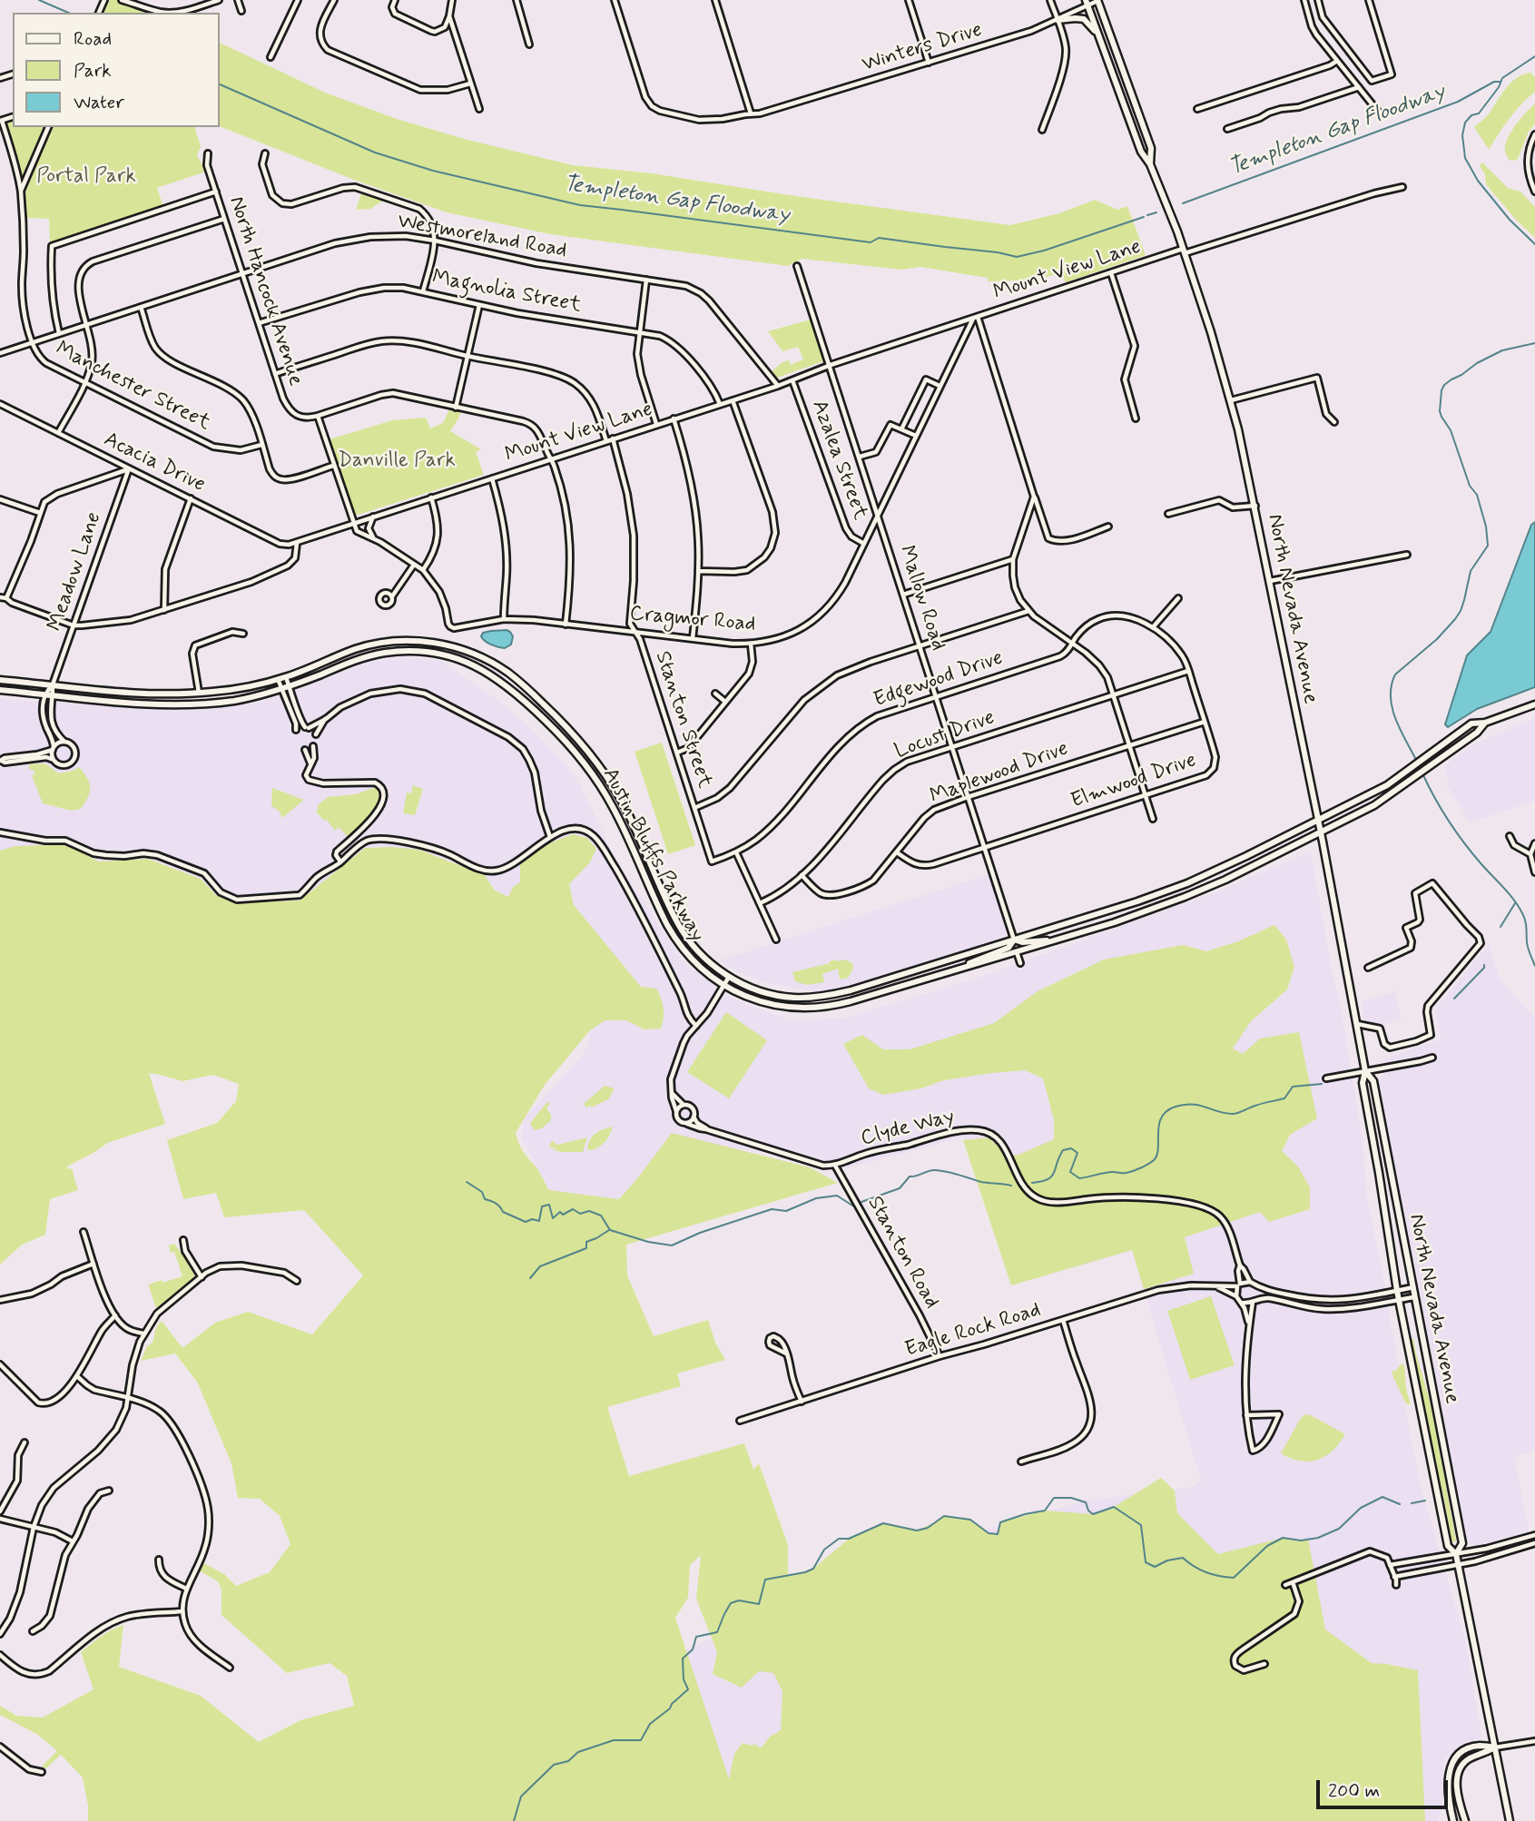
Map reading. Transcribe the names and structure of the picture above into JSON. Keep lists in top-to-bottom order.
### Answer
{
  "streets": {
    "main road": ["North Nevada Avenue", "Austin Bluffs Parkway"],
    "street": [
      "Winters Drive",
      "Westmoreland Road",
      "Mount View Lane",
      "North Hancock Avenue",
      "Magnolia Street",
      "Manchester Street",
      "Azalea Street",
      "Acacia Drive",
      "Meadow Lane",
      "Mallow Road",
      "Cragmor Road",
      "Edgewood Drive",
      "Stanton Street",
      "Locust Drive",
      "Maplewood Drive",
      "Elmwood Drive",
      "Clyde Way",
      "Stanton Road",
      "Eagle Rock Road"
    ]
  },
  "crossings": [
    ["Winters Drive", "North Nevada Avenue"],
    ["Westmoreland Road", "Mount View Lane"],
    ["Westmoreland Road", "North Hancock Avenue"],
    ["Westmoreland Road", "Manchester Street"],
    ["Mount View Lane", "Magnolia Street"],
    ["Mount View Lane", "Azalea Street"],
    ["Mount View Lane", "Acacia Drive"],
    ["Mount View Lane", "Mallow Road"],
    ["Mount View Lane", "North Nevada Avenue"],
    ["Mount View Lane", "Cragmor Road"],
    ["Mount View Lane", "Stanton Street"],
    ["North Hancock Avenue", "Magnolia Street"],
    ["Azalea Street", "Cragmor Road"],
    ["Acacia Drive", "Meadow Lane"],
    ["Meadow Lane", "Austin Bluffs Parkway"],
    ["Mallow Road", "Cragmor Road"],
    ["Mallow Road", "Edgewood Drive"],
    ["Mallow Road", "Locust Drive"],
    ["Mallow Road", "Maplewood Drive"],
    ["Mallow Road", "Elmwood Drive"],
    ["Mallow Road", "Austin Bluffs Parkway"],
    ["North Nevada Avenue", "Austin Bluffs Parkway"],
    ["Cragmor Road", "Stanton Street"],
    ["Edgewood Drive", "Stanton Street"],
    ["Edgewood Drive", "Elmwood Drive"],
    ["Locust Drive", "Maplewood Drive"],
    ["Locust Drive", "Elmwood Drive"],
    ["Maplewood Drive", "Elmwood Drive"],
    ["Clyde Way", "Stanton Road"],
    ["Stanton Road", "Eagle Rock Road"]
  ],
  "water": ["Templeton Gap Floodway"],
  "parks": ["Portal Park", "Danville Park"],
  "legend": ["Road", "Park", "Water"],
  "scale_bar": "200 m"
}
